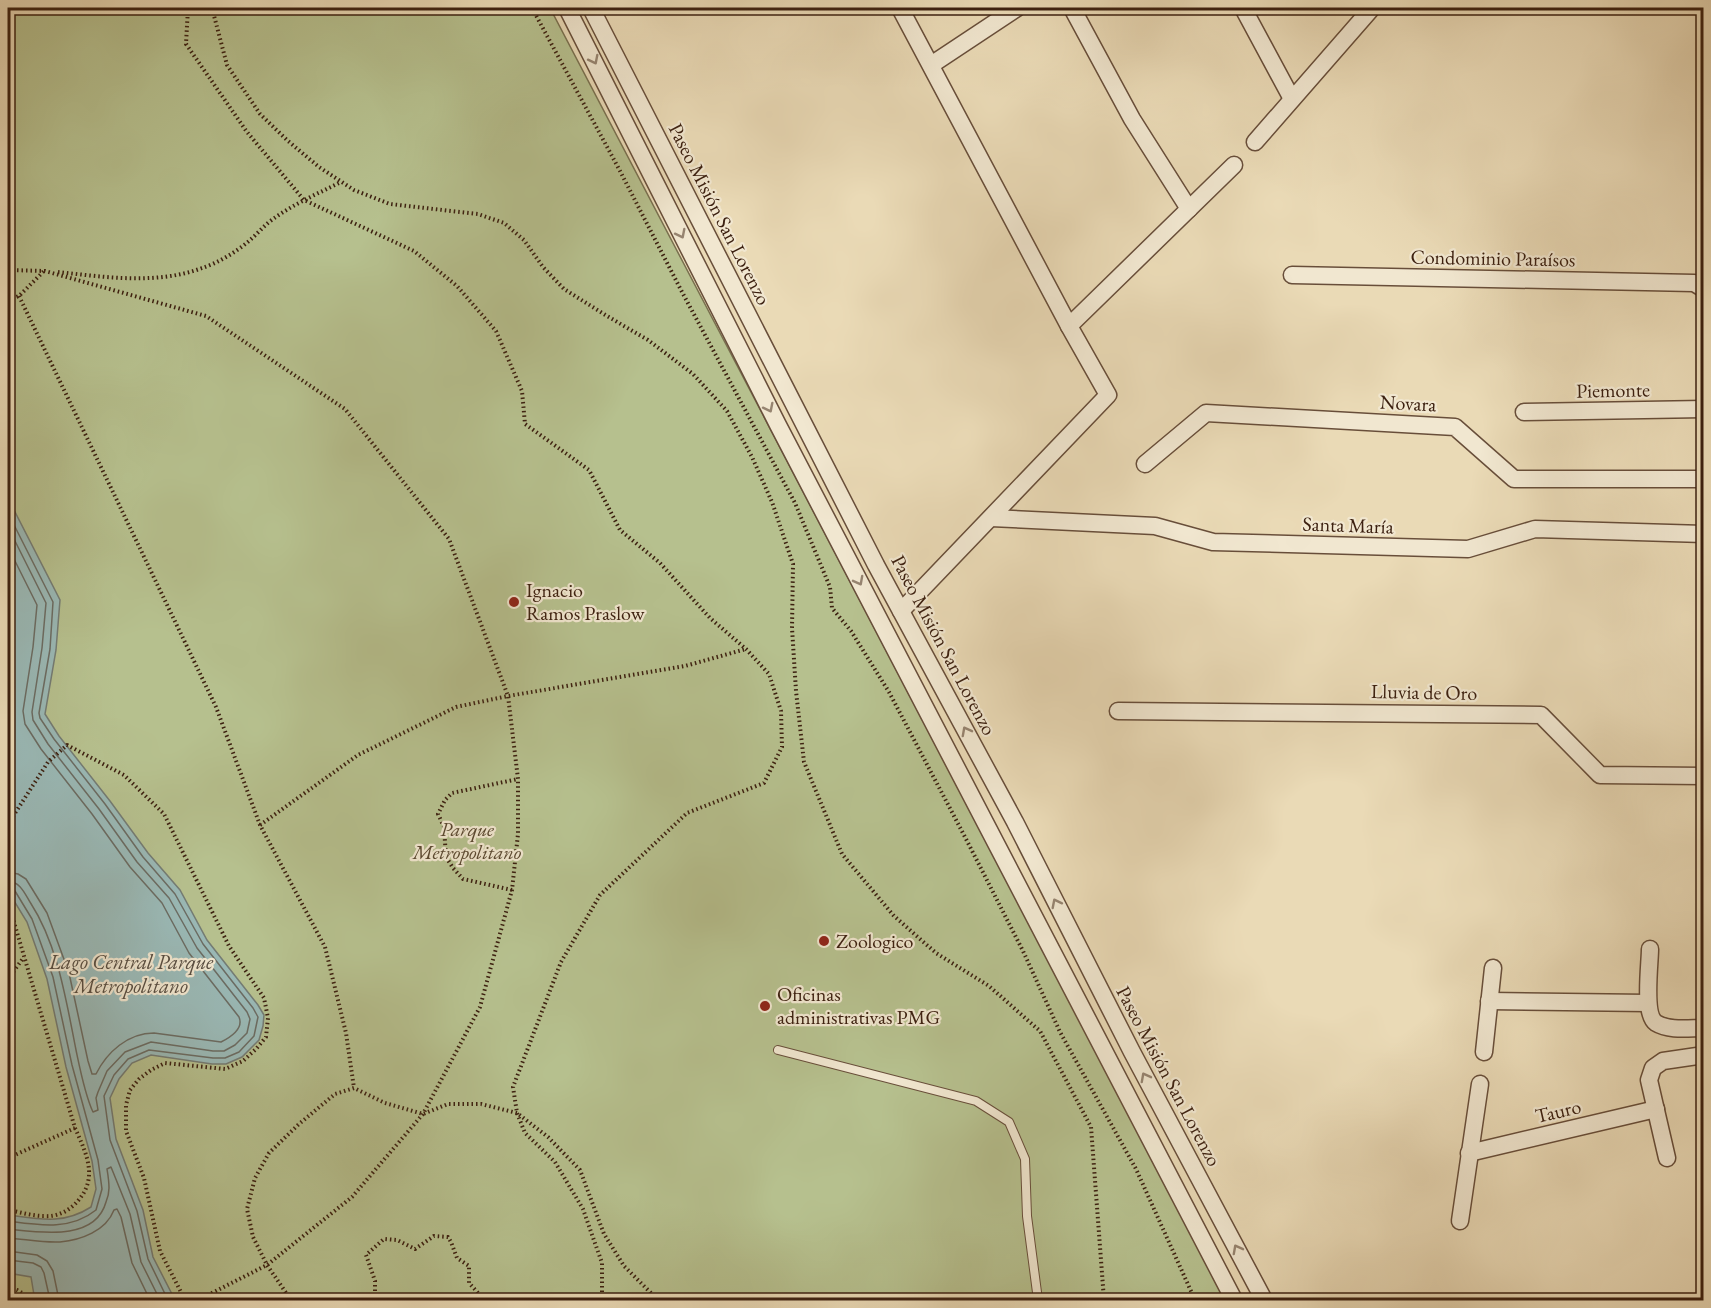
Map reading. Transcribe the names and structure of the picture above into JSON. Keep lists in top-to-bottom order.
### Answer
{
  "streets": {
    "street": [
      "Paseo Misión San Lorenzo",
      "Condominio Paraísos",
      "Piemonte",
      "Novara",
      "Santa María",
      "Lluvia de Oro",
      "Tauro"
    ]
  },
  "water": ["Lago Central Parque Metropolitano"],
  "parks": ["Parque Metropolitano"],
  "places": ["Ignacio Ramos Praslow", "Zoologico", "Oficinas administrativas PMG"]
}
